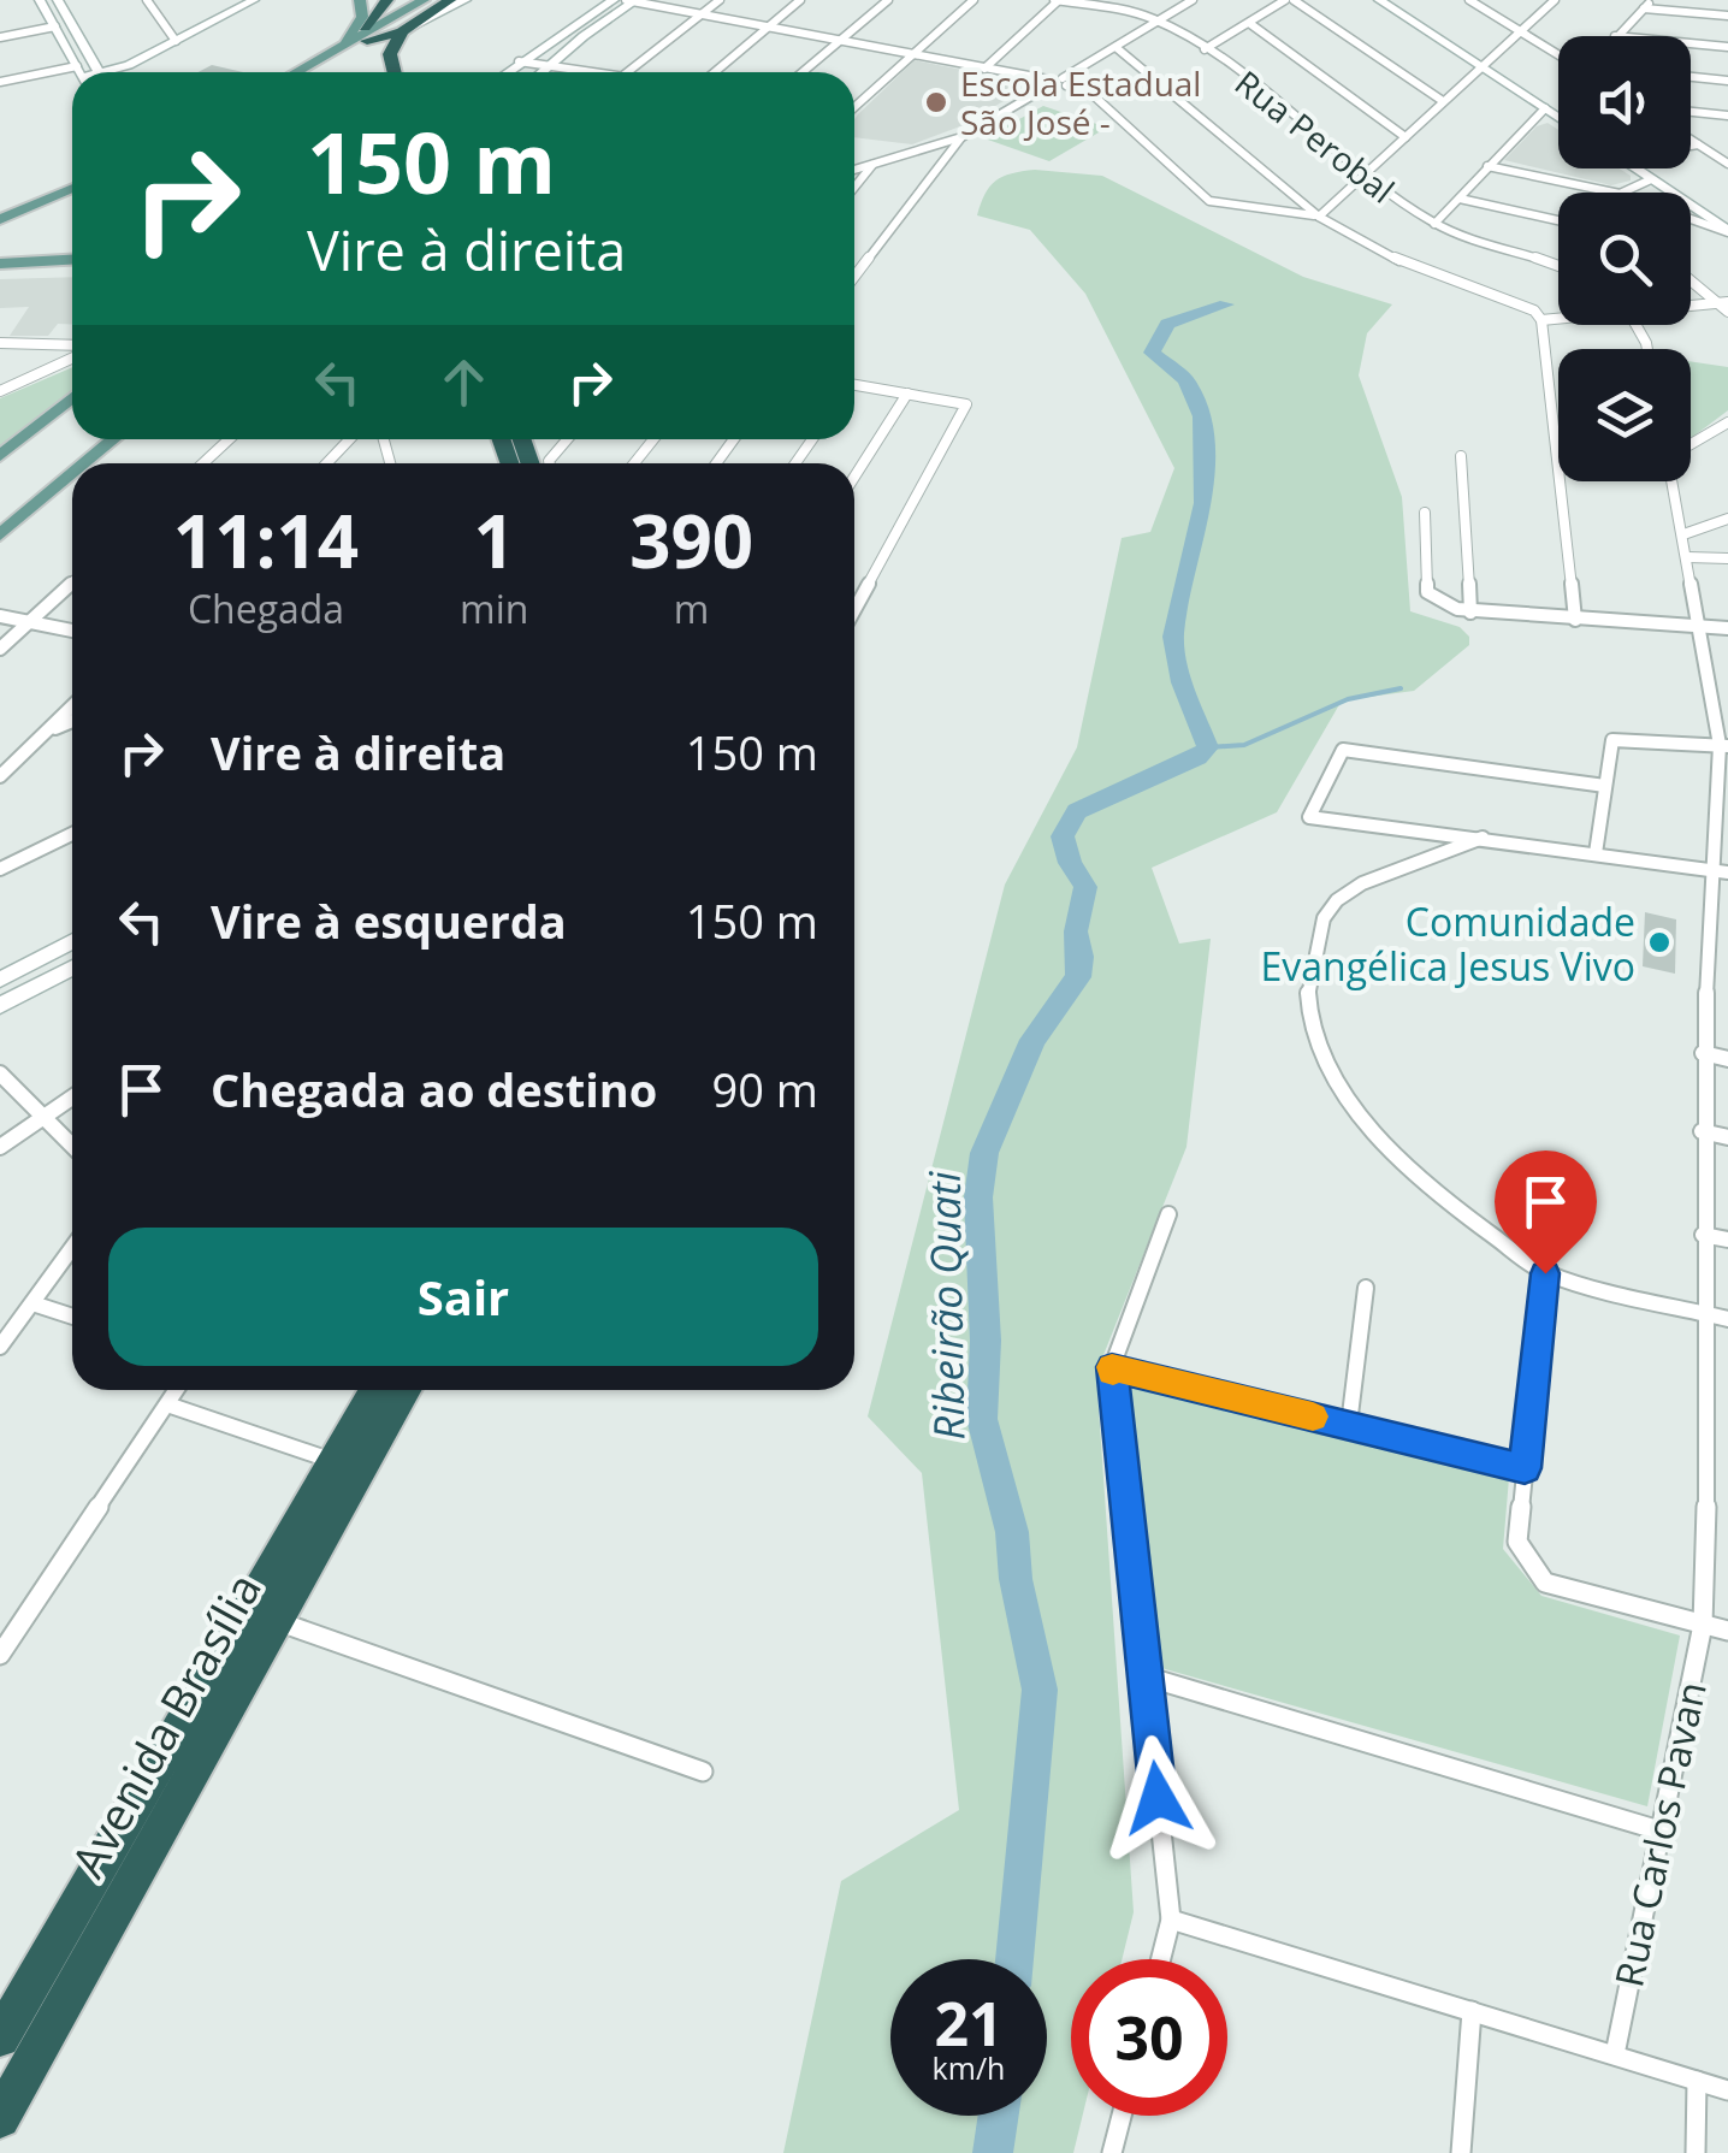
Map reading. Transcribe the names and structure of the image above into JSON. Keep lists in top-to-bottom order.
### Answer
{
  "streets": {
    "highway": ["Avenida Brasília"],
    "street": ["Rua Perobal", "Rua Carlos Pavan"]
  },
  "water": ["Ribeirão Quati"],
  "places": ["Escola Estadual São José -", "Comunidade Evangélica Jesus Vivo"],
  "page": {
    "turn": ["150 m", "Vire à direita"],
    "eta": [
      "11:14",
      "Chegada",
      "1",
      "min",
      "390",
      "m"
    ],
    "list": [
      {
        "name": "Vire à direita",
        "value": "150 m"
      },
      {
        "name": "Vire à esquerda",
        "value": "150 m"
      },
      {
        "name": "Chegada ao destino",
        "value": "90 m"
      }
    ],
    "buttons": "Sair",
    "speed": "21 km/h",
    "limit": "30"
  }
}
